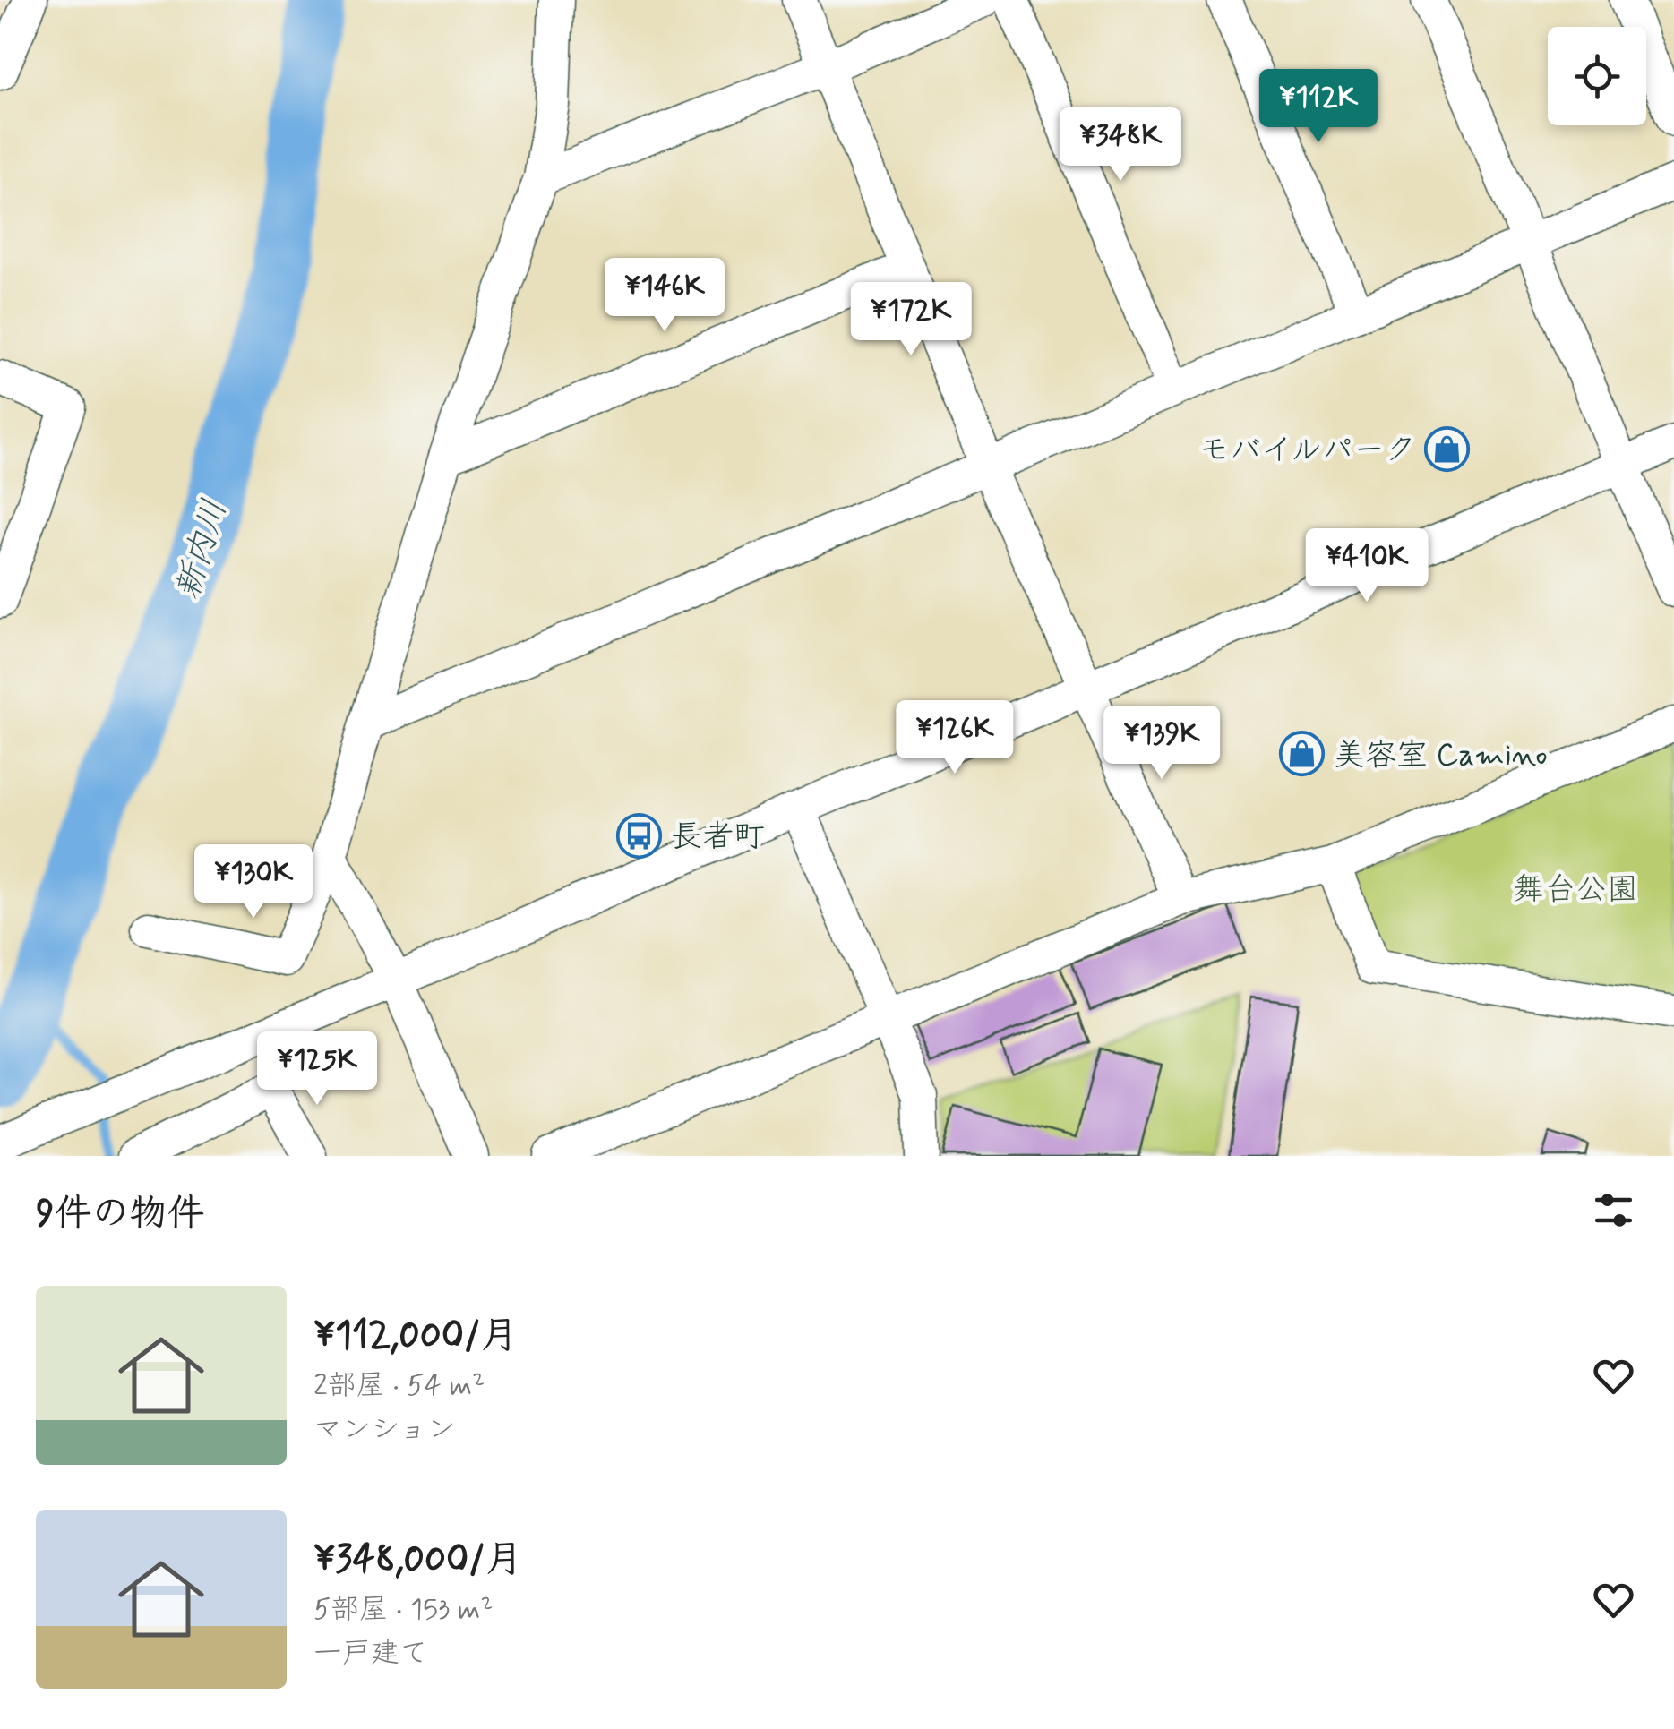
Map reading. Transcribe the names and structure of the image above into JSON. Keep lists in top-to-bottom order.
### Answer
{
  "water": ["新内川"],
  "parks": ["舞台公園"],
  "places": {
    "shop": ["モバイルパーク", "美容室 Camino"],
    "bus stop": ["長者町"]
  },
  "page": {
    "price": [
      "¥112K",
      "¥348K",
      "¥146K",
      "¥172K",
      "¥410K",
      "¥126K",
      "¥139K",
      "¥130K",
      "¥125K"
    ],
    "heading": "9件の物件",
    "list": [
      {
        "name": "¥112,000/月",
        "note": "2部屋 · 54 m² · マンション"
      },
      {
        "name": "¥348,000/月",
        "note": "5部屋 · 153 m² · 一戸建て"
      }
    ]
  }
}
